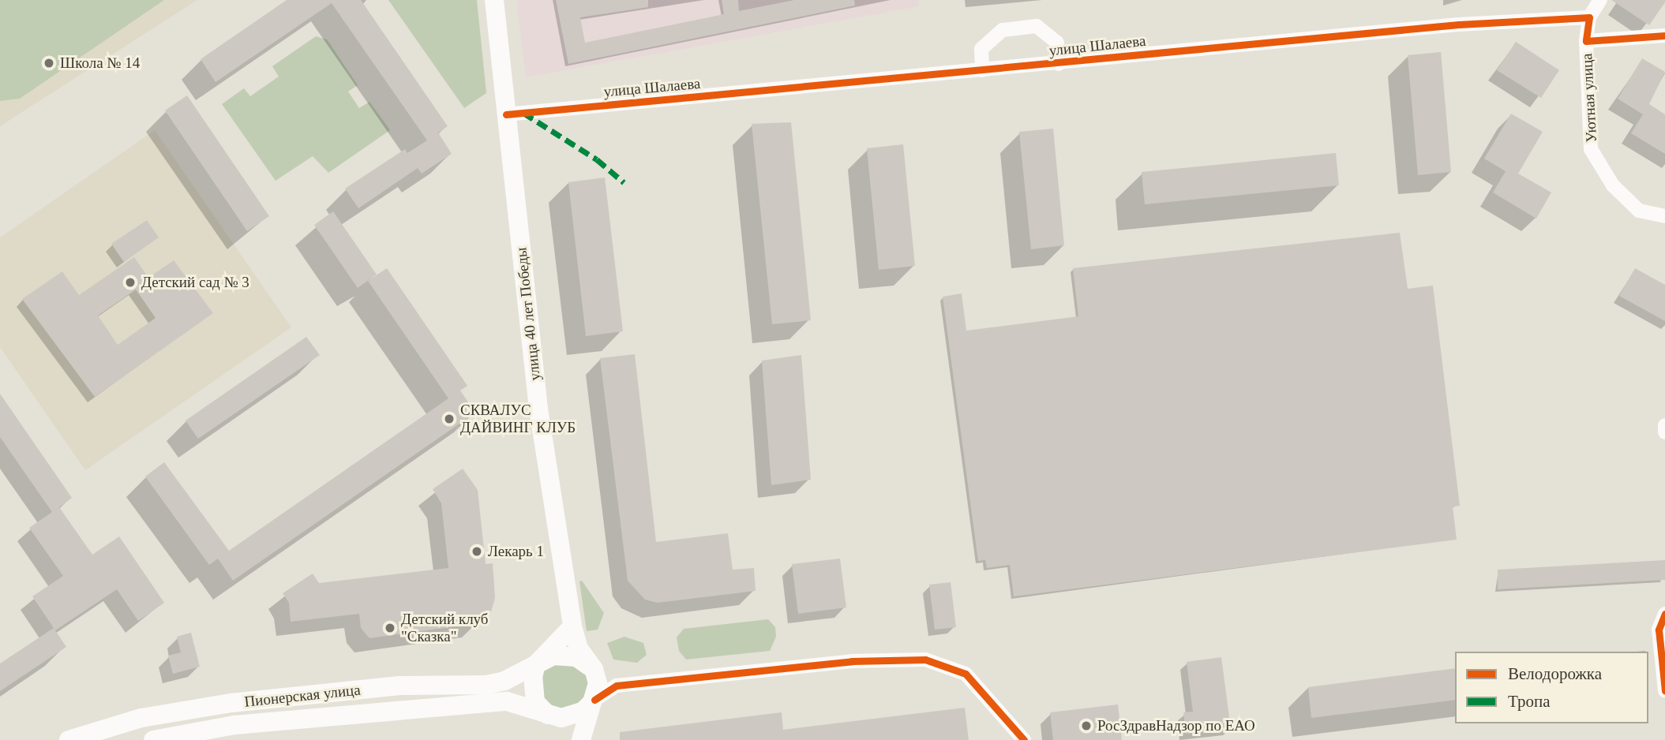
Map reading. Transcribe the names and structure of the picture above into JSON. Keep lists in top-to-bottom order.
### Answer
{
  "streets": {
    "main road": ["улица 40 лет Победы", "Пионерская улица"],
    "street": ["улица Шалаева", "Уютная улица"]
  },
  "crossings": [
    ["улица Шалаева", "улица 40 лет Победы"],
    ["улица 40 лет Победы", "Пионерская улица"]
  ],
  "places": [
    "Школа № 14",
    "Детский сад № 3",
    "СКВАЛУС ДАЙВИНГ КЛУБ",
    "Лекарь 1",
    "Детский клуб \"Сказка\"",
    "РосЗдравНадзор по ЕАО"
  ],
  "legend": ["Велодорожка", "Тропа"]
}
